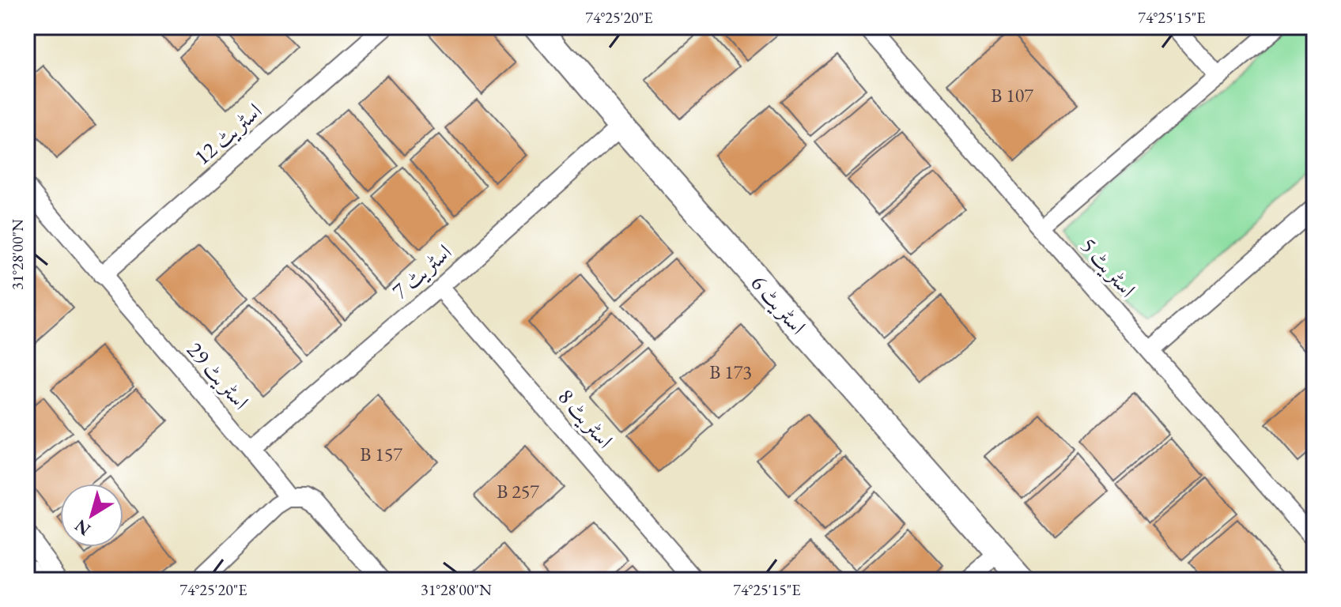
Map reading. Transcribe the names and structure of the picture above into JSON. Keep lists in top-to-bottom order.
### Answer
{
  "streets": {
    "street": [
      "اسٹریٹ 12",
      "اسٹریٹ 5",
      "اسٹریٹ 7",
      "اسٹریٹ 6",
      "اسٹریٹ 29",
      "اسٹریٹ 8"
    ]
  },
  "crossings": [
    ["اسٹریٹ 12", "اسٹریٹ 29"],
    ["اسٹریٹ 7", "اسٹریٹ 6"],
    ["اسٹریٹ 7", "اسٹریٹ 29"],
    ["اسٹریٹ 7", "اسٹریٹ 8"]
  ],
  "house_numbers": [
    "B 107",
    "B 173",
    "B 157",
    "B 257"
  ],
  "north": "bottom left",
  "coordinates": ["74°25'20\"E", "74°25'15\"E", "31°28'00\"N"]
}
